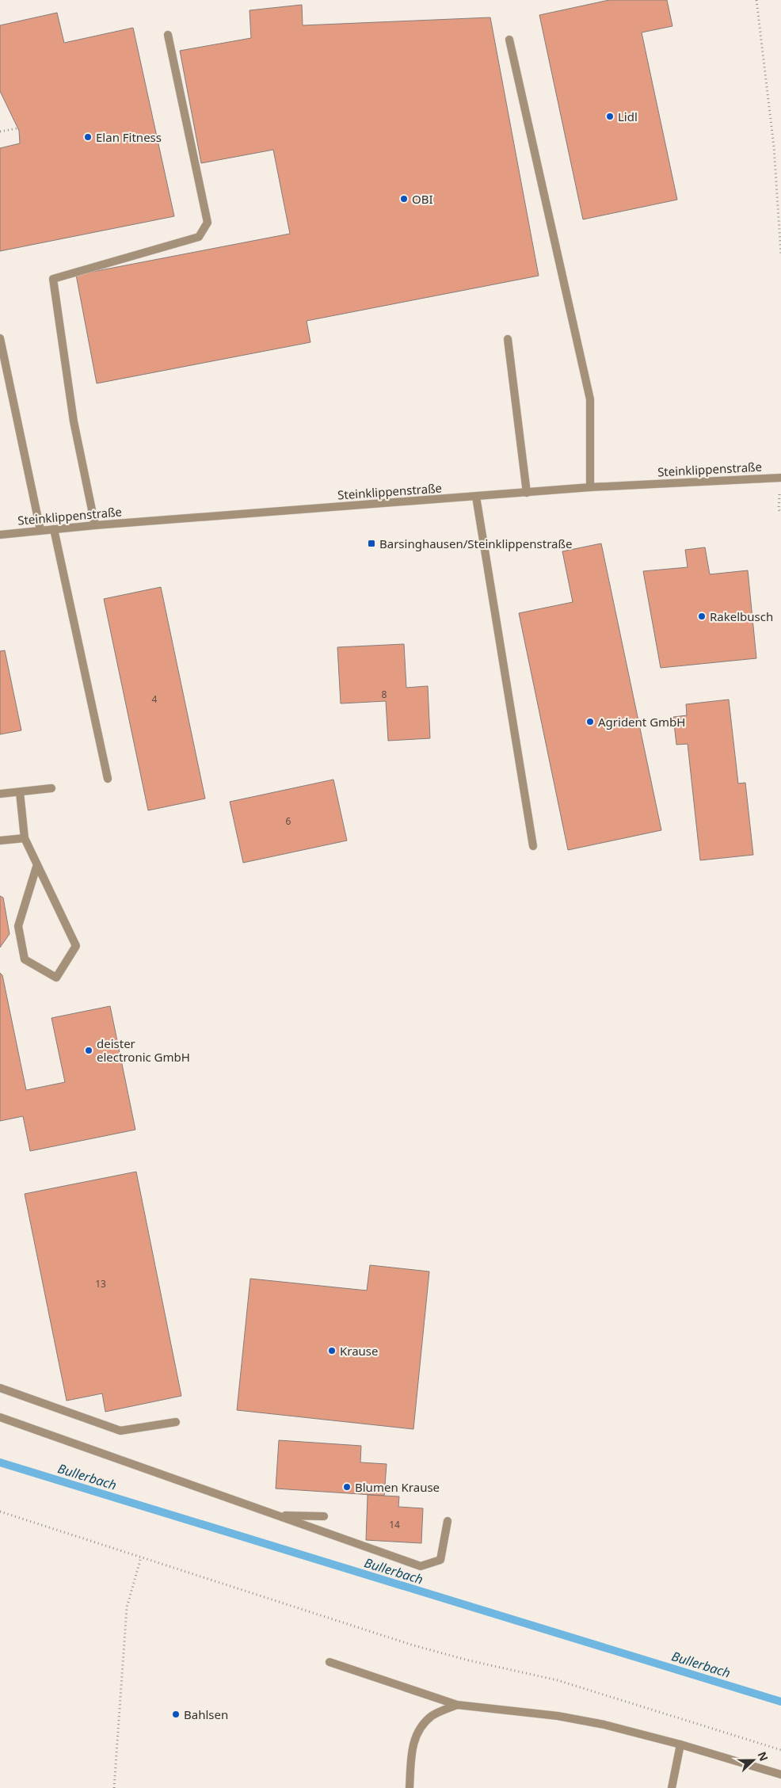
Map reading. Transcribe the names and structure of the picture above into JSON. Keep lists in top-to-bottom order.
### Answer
{
  "streets": {
    "street": ["Steinklippenstraße"]
  },
  "water": ["Bullerbach"],
  "places": {
    "other": [
      "Lidl",
      "Elan Fitness",
      "OBI",
      "Rakelbusch",
      "Agrident GmbH",
      "deister electronic GmbH",
      "Krause",
      "Blumen Krause",
      "Bahlsen"
    ],
    "transit": ["Barsinghausen/Steinklippenstraße"]
  },
  "house_numbers": [
    "8",
    "4",
    "6",
    "13",
    "14"
  ],
  "north": "right"
}
